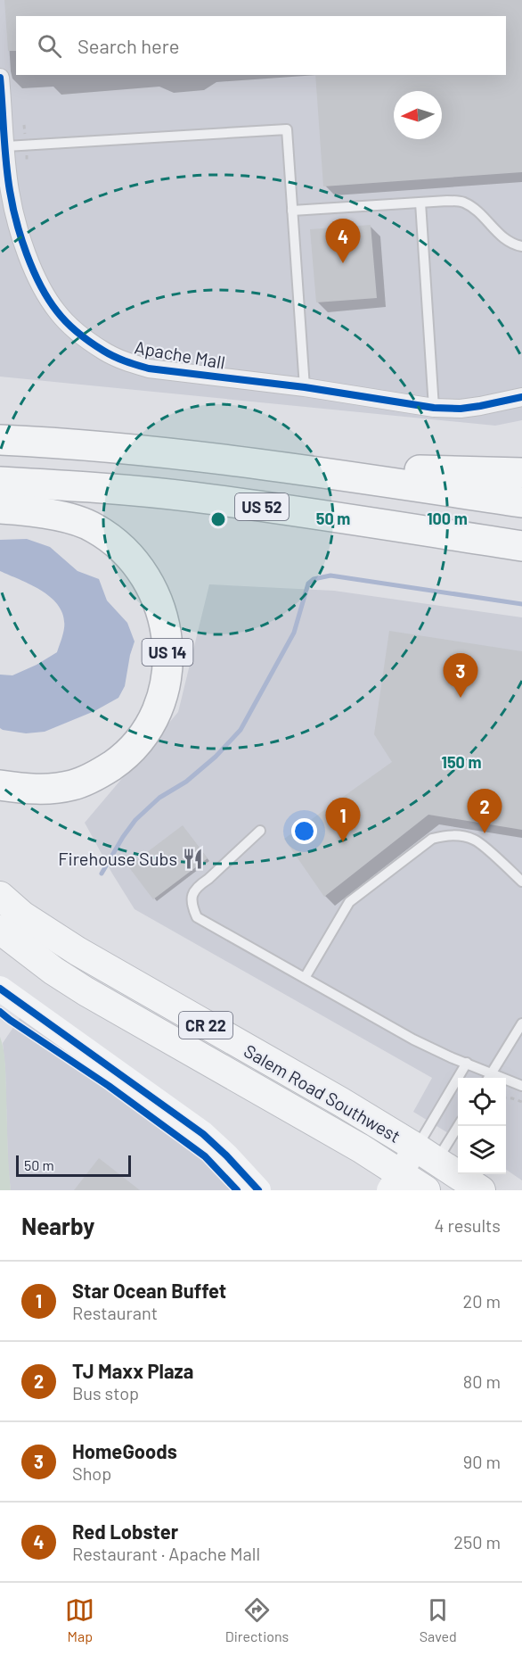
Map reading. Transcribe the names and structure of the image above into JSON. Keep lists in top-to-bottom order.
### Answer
{
  "streets": {
    "highway": ["US 52", "US 14"],
    "main road": ["CR 22", "Salem Road Southwest"],
    "street": ["Apache Mall"]
  },
  "places": {
    "restaurant": ["Firehouse Subs"]
  },
  "scale_bar": "50 m",
  "north": "left",
  "page": {
    "search": "Search here",
    "pins": [
      "4",
      "3",
      "2",
      "1"
    ],
    "scale": "50 m",
    "heading": ["Nearby", "4 results"],
    "list": [
      {
        "mark": "1",
        "name": "Star Ocean Buffet",
        "note": "Restaurant",
        "value": "20 m"
      },
      {
        "mark": "2",
        "name": "TJ Maxx Plaza",
        "note": "Bus stop",
        "value": "80 m"
      },
      {
        "mark": "3",
        "name": "HomeGoods",
        "note": "Shop",
        "value": "90 m"
      },
      {
        "mark": "4",
        "name": "Red Lobster",
        "note": "Restaurant · Apache Mall",
        "value": "250 m"
      }
    ],
    "nav": ["Map", "Directions", "Saved"]
  },
  "rings": ["50 m", "100 m", "150 m"]
}
